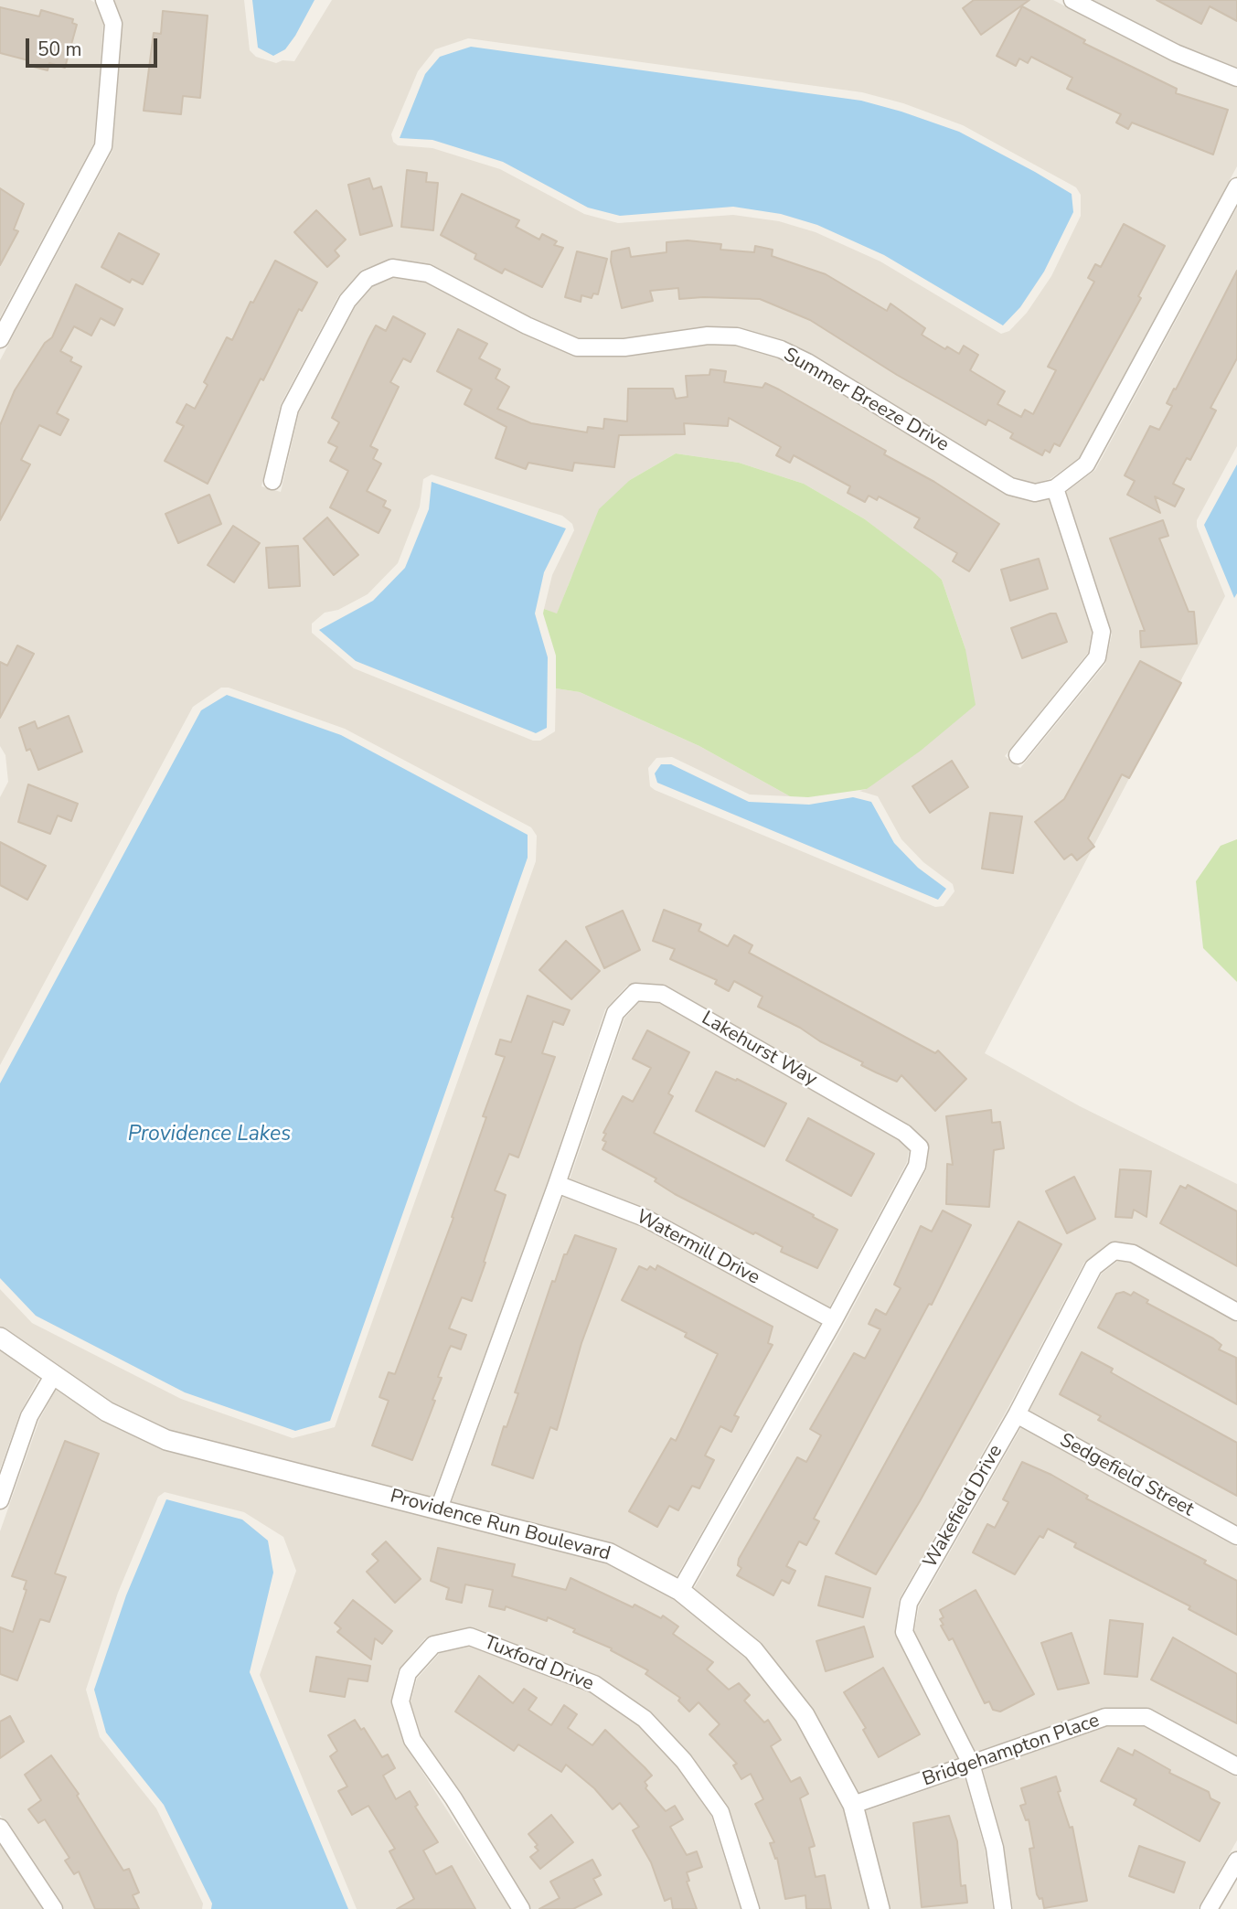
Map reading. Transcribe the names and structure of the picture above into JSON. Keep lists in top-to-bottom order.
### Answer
{
  "streets": {
    "street": [
      "Summer Breeze Drive",
      "Lakehurst Way",
      "Watermill Drive",
      "Sedgefield Street",
      "Wakefield Drive",
      "Providence Run Boulevard",
      "Tuxford Drive",
      "Bridgehampton Place"
    ]
  },
  "crossings": [
    ["Lakehurst Way", "Watermill Drive"],
    ["Lakehurst Way", "Providence Run Boulevard"],
    ["Sedgefield Street", "Wakefield Drive"],
    ["Wakefield Drive", "Bridgehampton Place"],
    ["Providence Run Boulevard", "Bridgehampton Place"]
  ],
  "water": ["Providence Lakes"],
  "scale_bar": "50 m"
}
